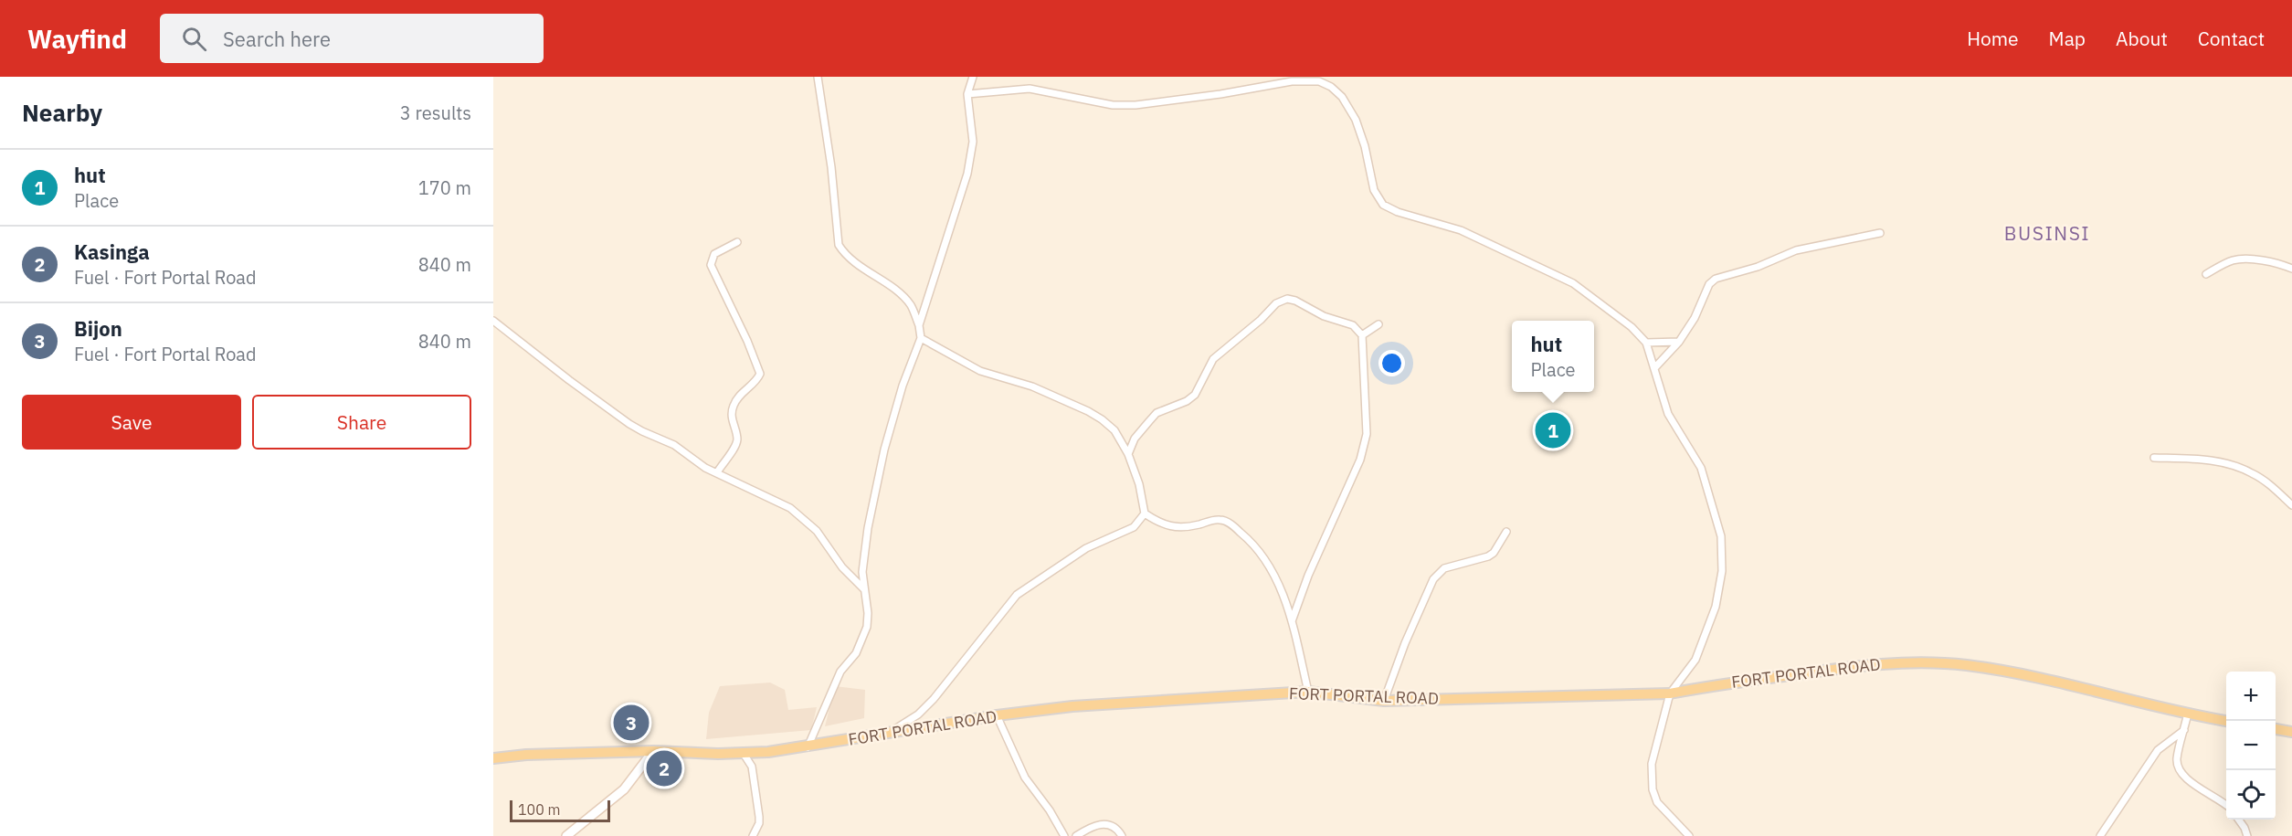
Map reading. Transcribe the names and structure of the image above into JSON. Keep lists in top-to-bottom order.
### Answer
{
  "streets": {
    "main road": ["FORT PORTAL ROAD"]
  },
  "districts": ["BUSINSI"],
  "scale_bar": "100 m",
  "page": {
    "header": "Wayfind",
    "search": "Search here",
    "nav": [
      "Home",
      "Map",
      "About",
      "Contact"
    ],
    "heading": ["Nearby", "3 results"],
    "list": [
      {
        "mark": "1",
        "name": "hut",
        "note": "Place",
        "value": "170 m"
      },
      {
        "mark": "2",
        "name": "Kasinga",
        "note": "Fuel · Fort Portal Road",
        "value": "840 m"
      },
      {
        "mark": "3",
        "name": "Bijon",
        "note": "Fuel · Fort Portal Road",
        "value": "840 m"
      }
    ],
    "popup": ["hut", "Place"],
    "buttons": ["Save", "Share"],
    "pins": ["1", "3", "2"],
    "map_buttons": ["+", "−"],
    "scale": "100 m"
  }
}
